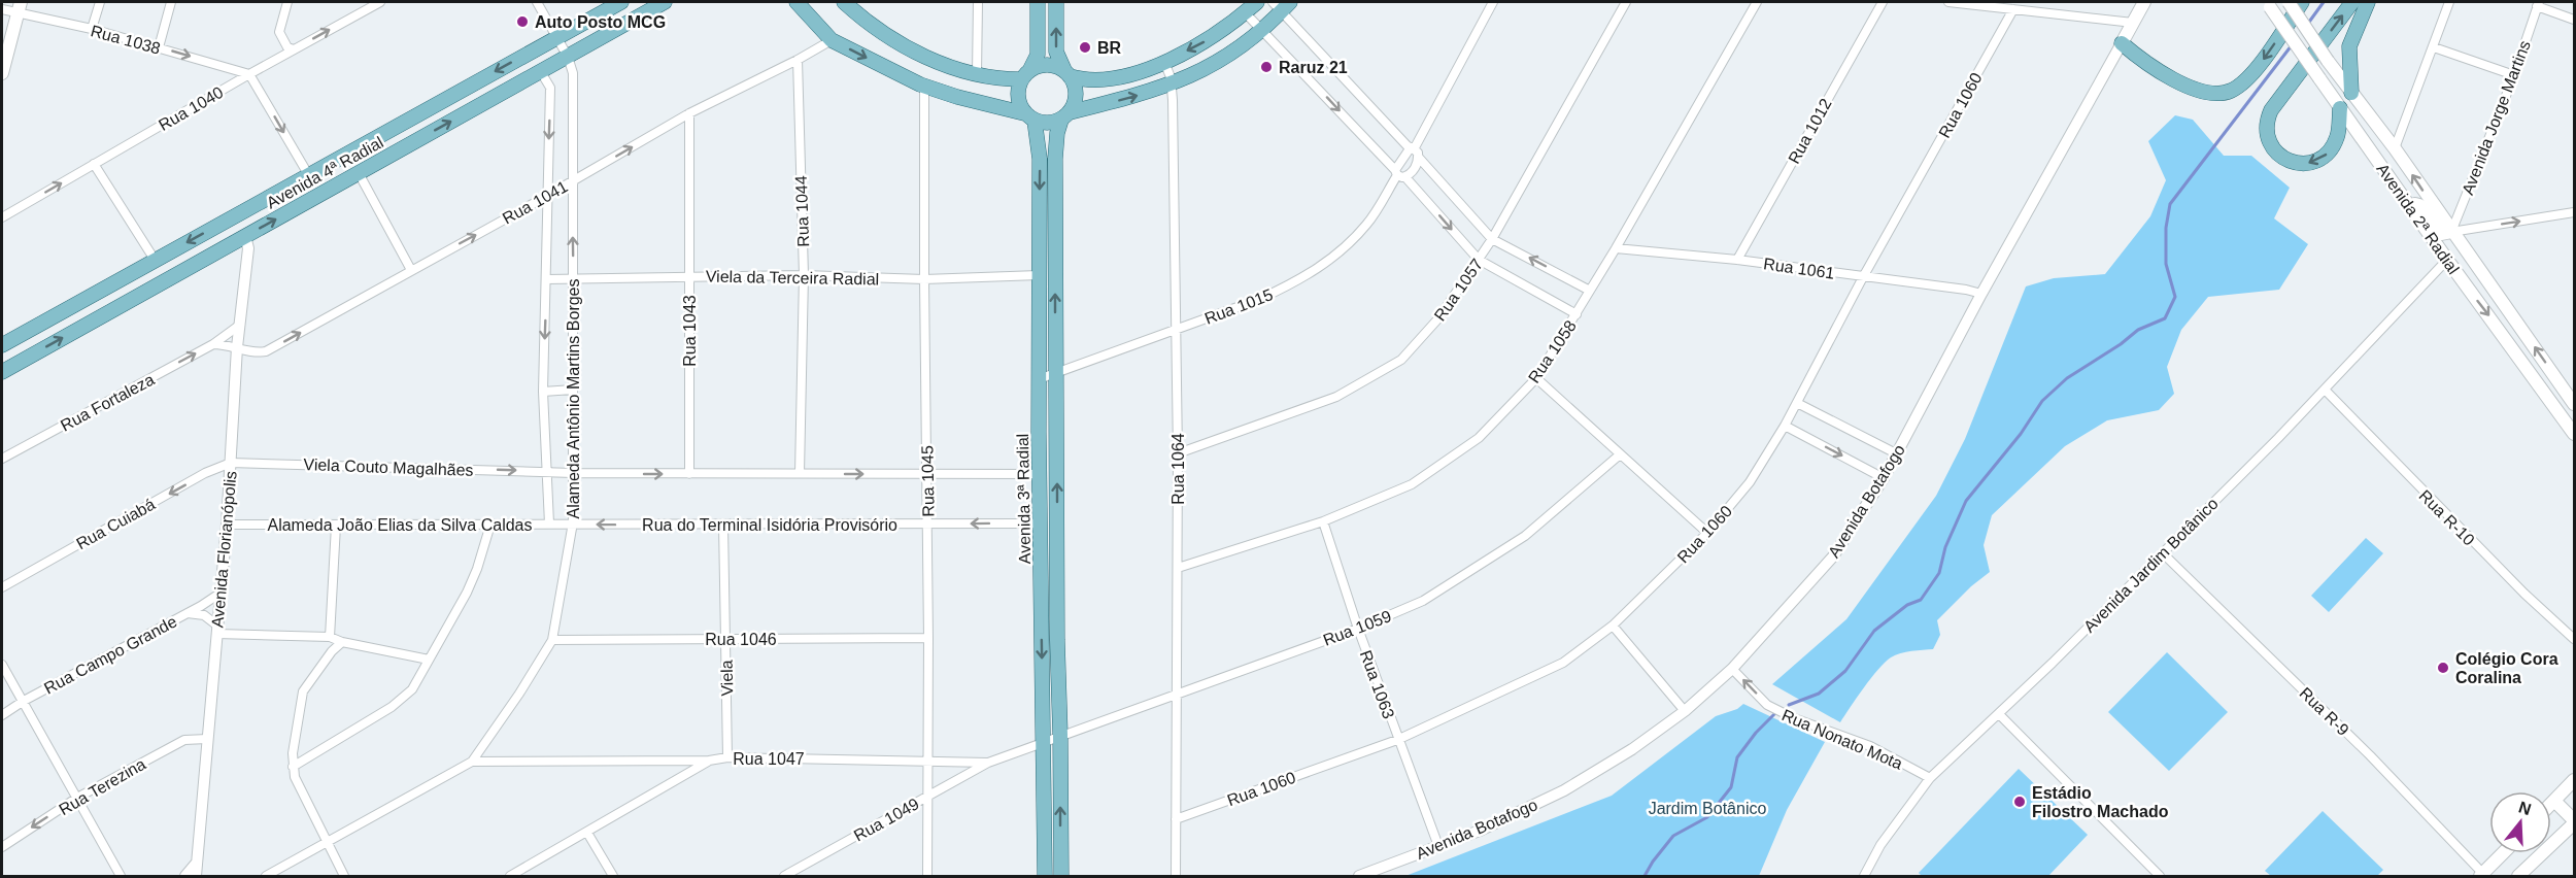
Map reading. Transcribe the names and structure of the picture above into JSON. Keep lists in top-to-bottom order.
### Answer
{
  "streets": {
    "main road": [
      "Avenida 4ª Radial",
      "Avenida 2ª Radial",
      "Avenida 3ª Radial",
      "Avenida Botafogo"
    ],
    "street": [
      "Rua 1038",
      "Rua 1060",
      "Rua 1040",
      "Avenida Jorge Martins",
      "Rua 1012",
      "Rua 1041",
      "Rua 1044",
      "Rua 1061",
      "Viela da Terceira Radial",
      "Rua 1057",
      "Rua 1015",
      "Rua 1043",
      "Rua 1058",
      "Alameda Antônio Martins Borges",
      "Rua Fortaleza",
      "Viela Couto Magalhães",
      "Rua 1064",
      "Rua 1045",
      "Rua R-10",
      "Rua Cuiabá",
      "Alameda João Elias da Silva Caldas",
      "Rua do Terminal Isidória Provisório",
      "Avenida Florianópolis",
      "Avenida Jardim Botânico",
      "Rua 1059",
      "Rua 1046",
      "Rua Campo Grande",
      "Viela",
      "Rua 1063",
      "Rua R-9",
      "Rua Nonato Mota",
      "Rua 1047",
      "Rua Terezina",
      "Rua 1049"
    ]
  },
  "crossings": [
    ["Rua 1038", "Rua 1040"],
    ["Rua 1060", "Rua 1061"],
    ["Rua 1060", "Rua 1064"],
    ["Rua 1060", "Rua 1063"],
    ["Avenida Jorge Martins", "Avenida 2ª Radial"],
    ["Rua 1012", "Rua 1061"],
    ["Avenida 4ª Radial", "Alameda Antônio Martins Borges"],
    ["Avenida 4ª Radial", "Avenida Florianópolis"],
    ["Rua 1041", "Rua 1044"],
    ["Rua 1041", "Rua 1043"],
    ["Rua 1041", "Alameda Antônio Martins Borges"],
    ["Rua 1041", "Avenida Florianópolis"],
    ["Rua 1044", "Viela da Terceira Radial"],
    ["Avenida 2ª Radial", "Avenida Jardim Botânico"],
    ["Rua 1061", "Rua 1058"],
    ["Rua 1061", "Avenida Botafogo"],
    ["Viela da Terceira Radial", "Rua 1043"],
    ["Viela da Terceira Radial", "Alameda Antônio Martins Borges"],
    ["Viela da Terceira Radial", "Rua 1045"],
    ["Viela da Terceira Radial", "Avenida 3ª Radial"],
    ["Rua 1057", "Rua 1064"],
    ["Rua 1015", "Rua 1064"],
    ["Rua 1015", "Avenida 3ª Radial"],
    ["Rua 1058", "Rua 1064"],
    ["Rua 1058", "Rua 1063"],
    ["Alameda Antônio Martins Borges", "Viela Couto Magalhães"],
    ["Alameda Antônio Martins Borges", "Alameda João Elias da Silva Caldas"],
    ["Alameda Antônio Martins Borges", "Rua do Terminal Isidória Provisório"],
    ["Alameda Antônio Martins Borges", "Rua 1046"],
    ["Alameda Antônio Martins Borges", "Rua 1047"],
    ["Rua Fortaleza", "Avenida Florianópolis"],
    ["Viela Couto Magalhães", "Rua Cuiabá"],
    ["Viela Couto Magalhães", "Avenida Florianópolis"],
    ["Rua 1064", "Rua 1059"],
    ["Rua 1045", "Rua do Terminal Isidória Provisório"],
    ["Rua 1045", "Rua 1046"],
    ["Rua 1045", "Rua 1047"],
    ["Rua 1045", "Rua 1049"],
    ["Avenida 3ª Radial", "Rua do Terminal Isidória Provisório"],
    ["Avenida 3ª Radial", "Rua 1047"],
    ["Avenida Botafogo", "Rua 1063"],
    ["Avenida Botafogo", "Rua Nonato Mota"],
    ["Rua R-10", "Avenida Jardim Botânico"],
    ["Rua Cuiabá", "Avenida Florianópolis"],
    ["Alameda João Elias da Silva Caldas", "Rua do Terminal Isidória Provisório"],
    ["Alameda João Elias da Silva Caldas", "Avenida Florianópolis"],
    ["Rua do Terminal Isidória Provisório", "Viela"],
    ["Avenida Florianópolis", "Rua Campo Grande"],
    ["Avenida Florianópolis", "Rua Terezina"],
    ["Avenida Jardim Botânico", "Rua R-9"],
    ["Avenida Jardim Botânico", "Rua Nonato Mota"],
    ["Rua 1059", "Rua 1063"],
    ["Rua 1059", "Rua 1047"],
    ["Rua 1046", "Viela"],
    ["Viela", "Rua 1047"],
    ["Rua 1047", "Rua 1049"]
  ],
  "one_way": [
    "Rua 1038",
    "Rua 1040",
    "Rua 1041",
    "Rua Fortaleza",
    "Viela Couto Magalhães",
    "Rua Cuiabá",
    "Rua Nonato Mota",
    "Rua Terezina"
  ],
  "parks": ["Jardim Botânico"],
  "places": [
    "Auto Posto MCG",
    "BR",
    "Raruz 21",
    "Colégio Cora Coralina",
    "Estádio Filostro Machado"
  ],
  "north": "top"
}
